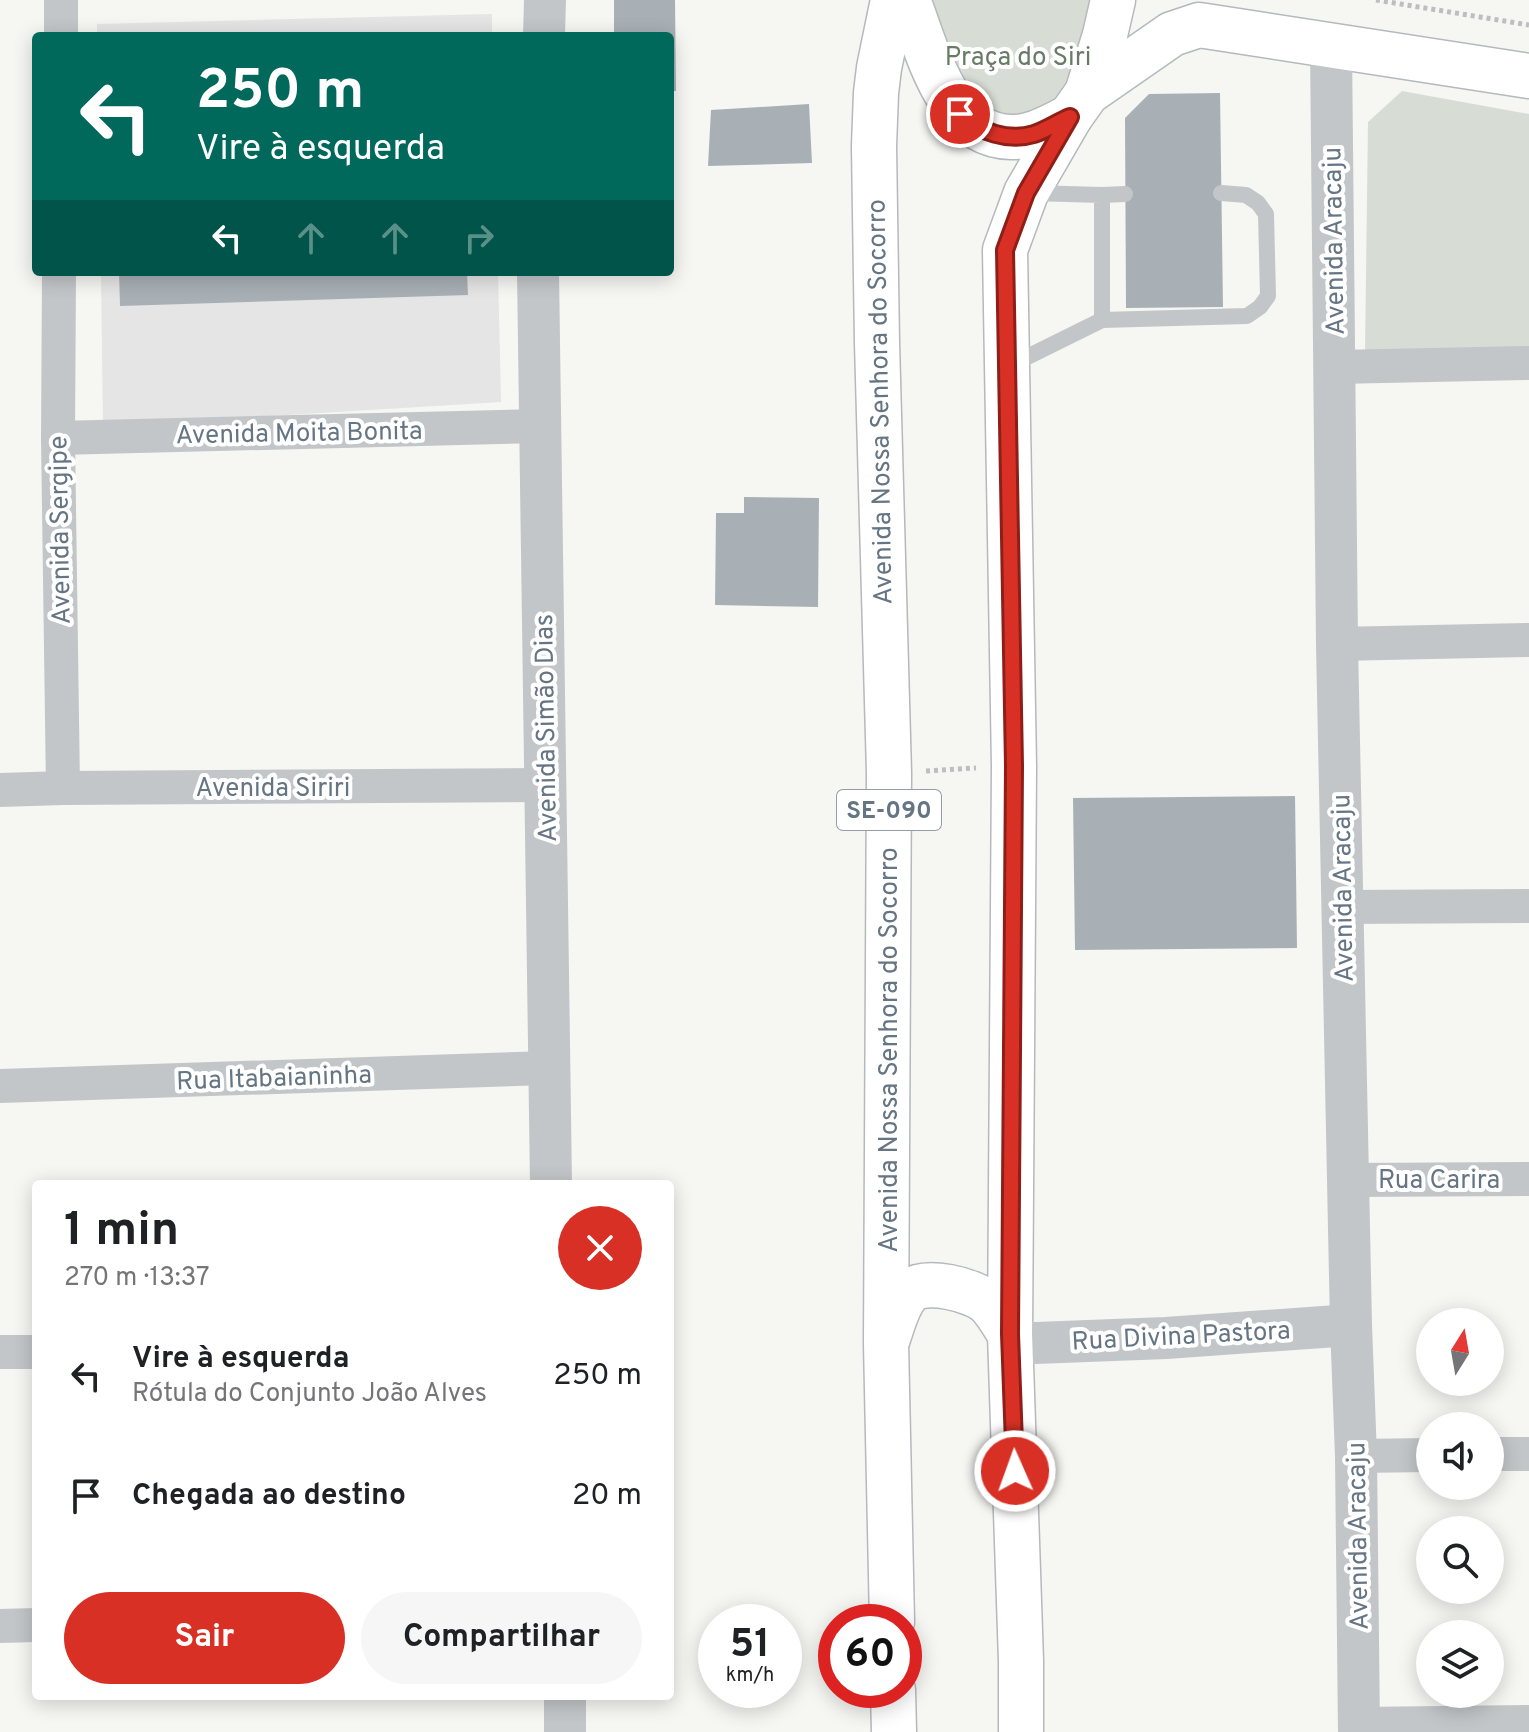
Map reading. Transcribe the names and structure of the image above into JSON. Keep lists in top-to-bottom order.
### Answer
{
  "streets": {
    "main road": ["Avenida Nossa Senhora do Socorro", "SE-090"],
    "street": [
      "Avenida Aracaju",
      "Avenida Moita Bonita",
      "Avenida Sergipe",
      "Avenida Simão Dias",
      "Avenida Siriri",
      "Rua Itabaianinha",
      "Rua Carira",
      "Rua Divina Pastora"
    ]
  },
  "crossings": [
    ["Avenida Aracaju", "Rua Carira"],
    ["Avenida Aracaju", "Rua Divina Pastora"],
    ["Avenida Moita Bonita", "Avenida Sergipe"],
    ["Avenida Moita Bonita", "Avenida Simão Dias"],
    ["Avenida Sergipe", "Avenida Siriri"],
    ["Avenida Simão Dias", "Avenida Siriri"],
    ["Avenida Simão Dias", "Rua Itabaianinha"]
  ],
  "parks": ["Praça do Siri"],
  "north": "top",
  "page": {
    "turn": ["250 m", "Vire à esquerda"],
    "heading": ["1 min", "270 m · 13:37"],
    "list": [
      {
        "name": "Vire à esquerda",
        "note": "Rótula do Conjunto João Alves",
        "value": "250 m"
      },
      {
        "name": "Chegada ao destino",
        "value": "20 m"
      }
    ],
    "buttons": ["Sair", "Compartilhar"],
    "speed": "51 km/h",
    "limit": "60"
  }
}
